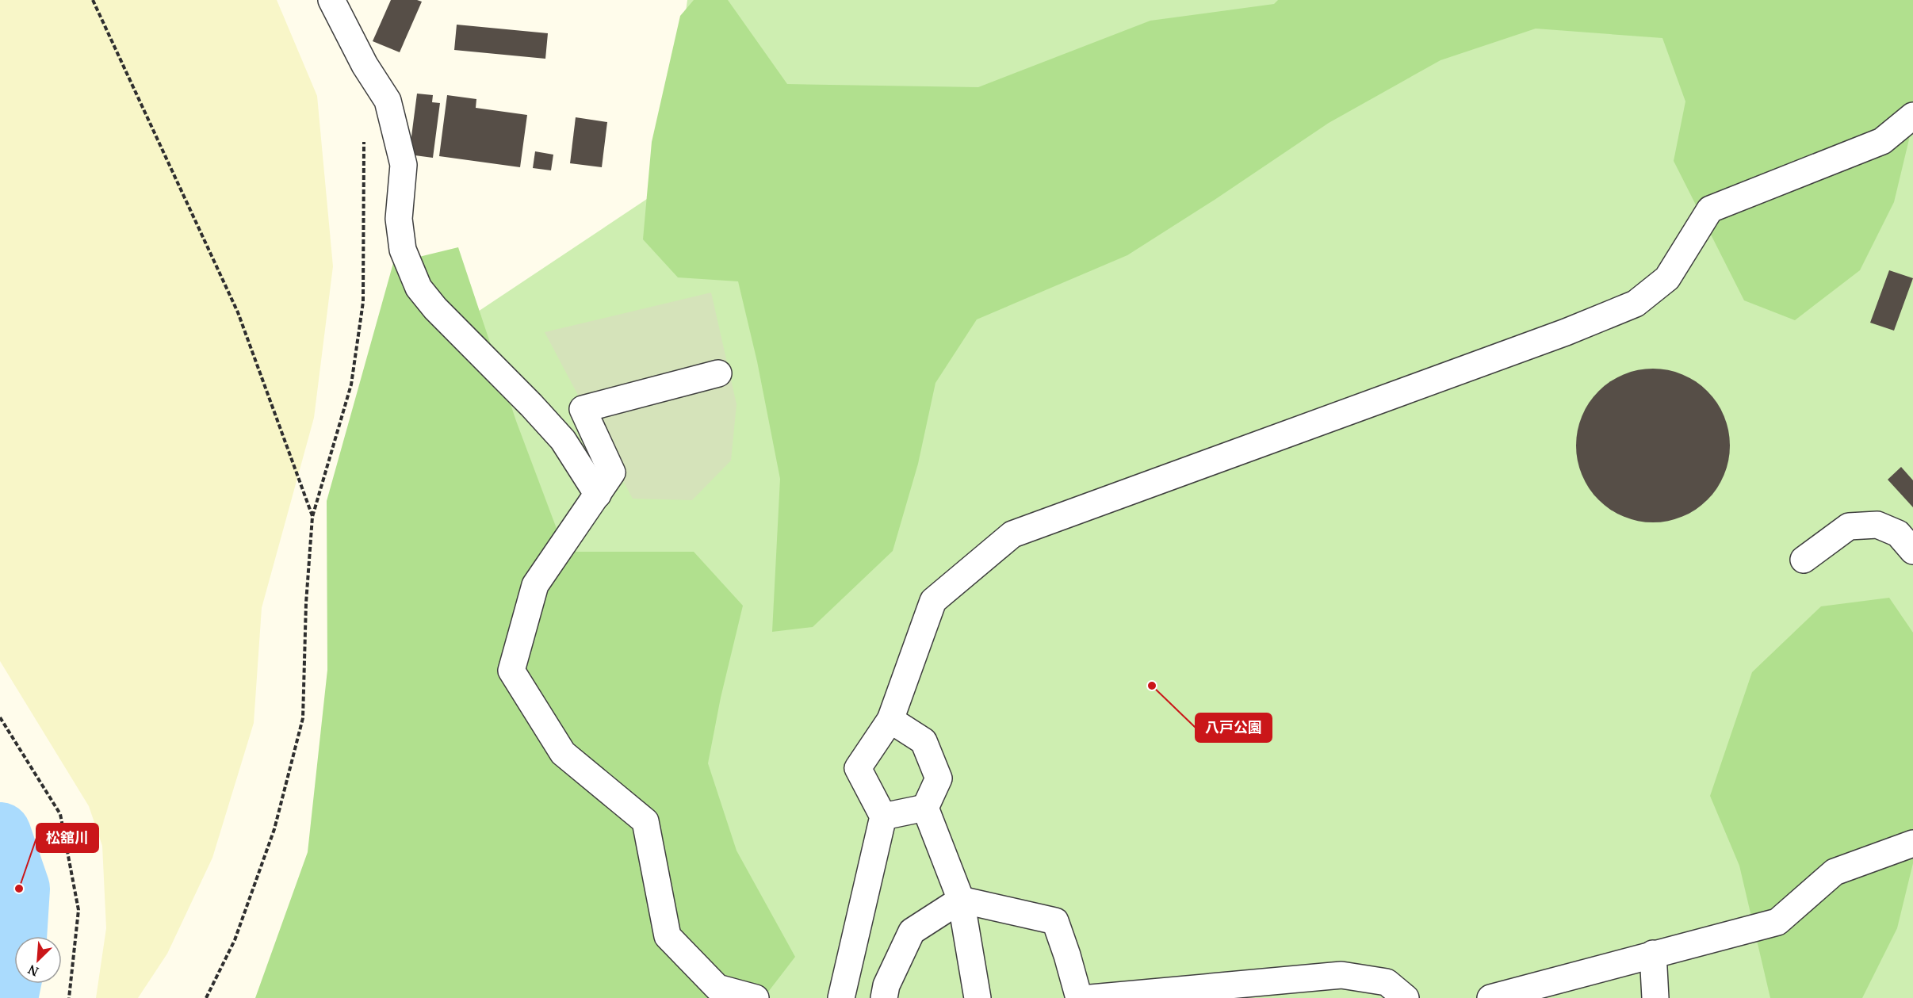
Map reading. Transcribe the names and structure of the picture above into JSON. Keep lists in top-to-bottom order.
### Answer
{
  "places": ["八戸公園", "松舘川"],
  "north": "bottom left"
}
